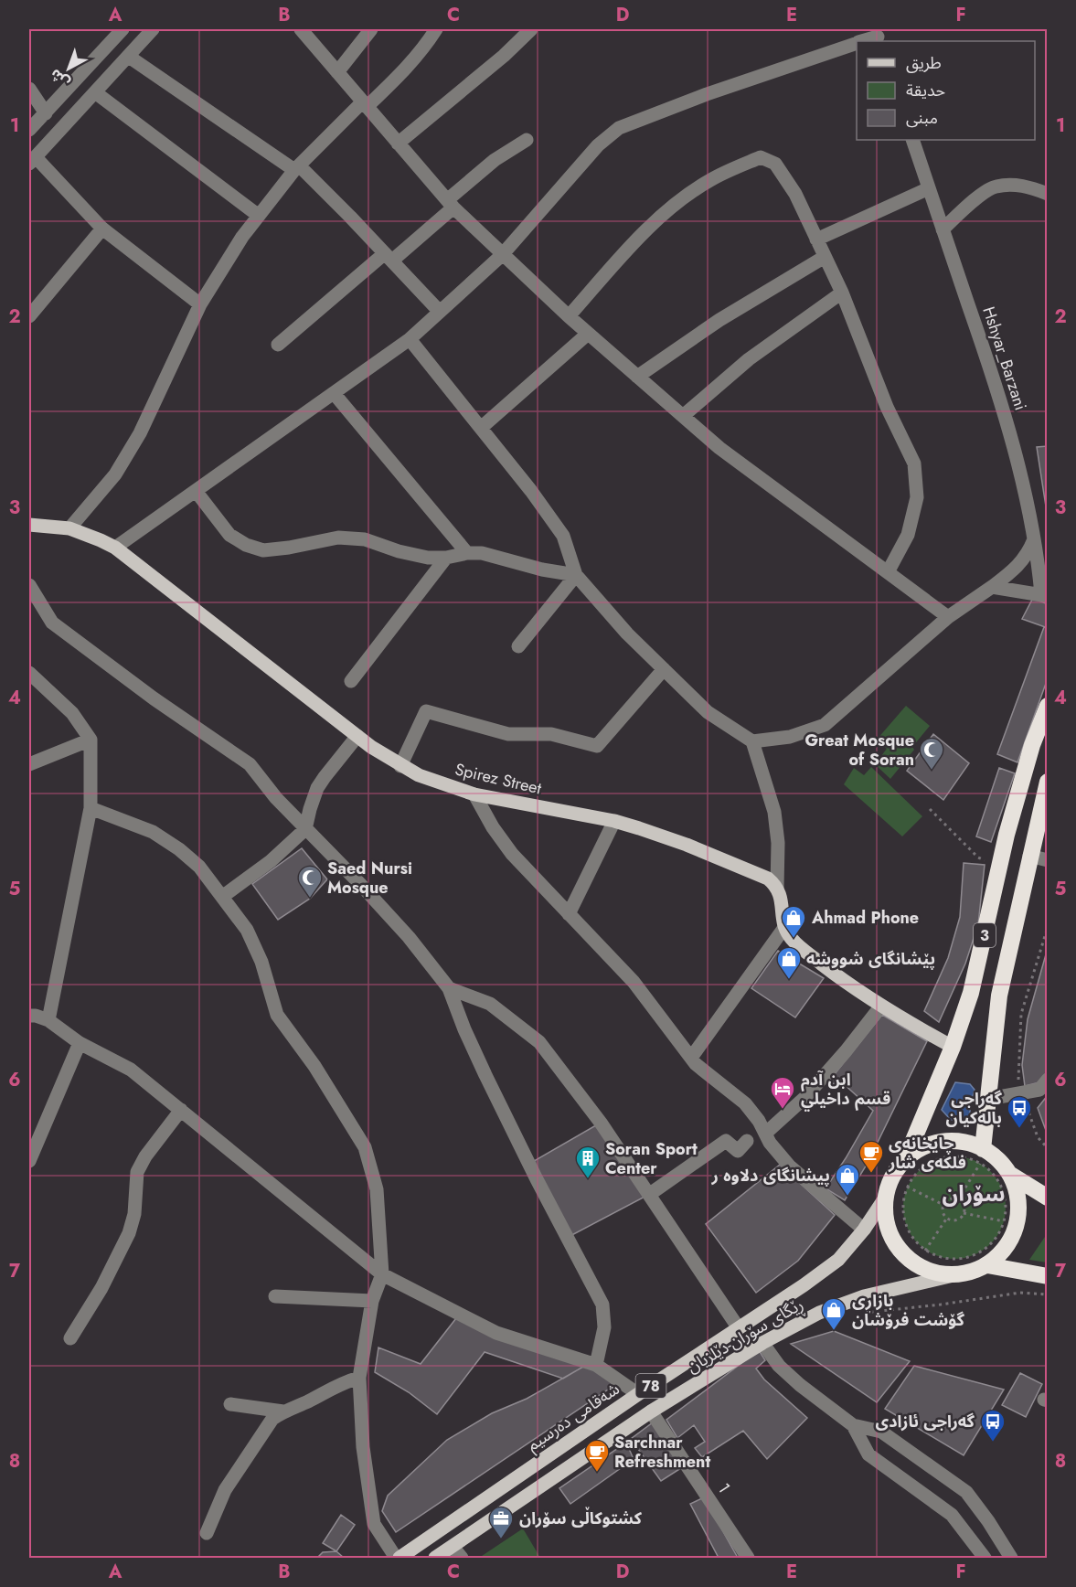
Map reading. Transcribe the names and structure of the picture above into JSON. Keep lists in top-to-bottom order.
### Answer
{
  "streets": {
    "highway": ["3"],
    "main road": [
      "Spirez Street",
      "ڕێگای سۆران-دێلزیان",
      "78",
      "شەقامی دەرسیم"
    ],
    "street": ["Hshyar_Barzani", "1"]
  },
  "crossings": [
    ["3", "ڕێگای سۆران-دێلزیان"],
    ["3", "شەقامی دەرسیم"],
    ["ڕێگای سۆران-دێلزیان", "1"]
  ],
  "districts": ["سۆران"],
  "places": {
    "mosque": ["Great Mosque of Soran", "Saed Nursi Mosque"],
    "shop": [
      "Ahmad Phone",
      "پێشانگای شووشە",
      "پیشانگای دلاوه ر",
      "بازاڕی گۆشت فرۆشان"
    ],
    "hotel": ["ابن آدم قسم داخيلي"],
    "bus stop": ["گەراجی بالەکیان", "گەراجی ئازادی"],
    "cafe": ["چایخانەی فلکەی شار", "Sarchnar Refreshment"],
    "building": ["Soran Sport Center"],
    "office": ["کشتوکاڵی سۆران"]
  },
  "legend": ["طريق", "حديقة", "مبنى"],
  "north": "bottom left",
  "grid": {
    "columns": [
      "A",
      "B",
      "C",
      "D",
      "E",
      "F"
    ],
    "rows": [
      "1",
      "2",
      "3",
      "4",
      "5",
      "6",
      "7",
      "8"
    ]
  }
}
